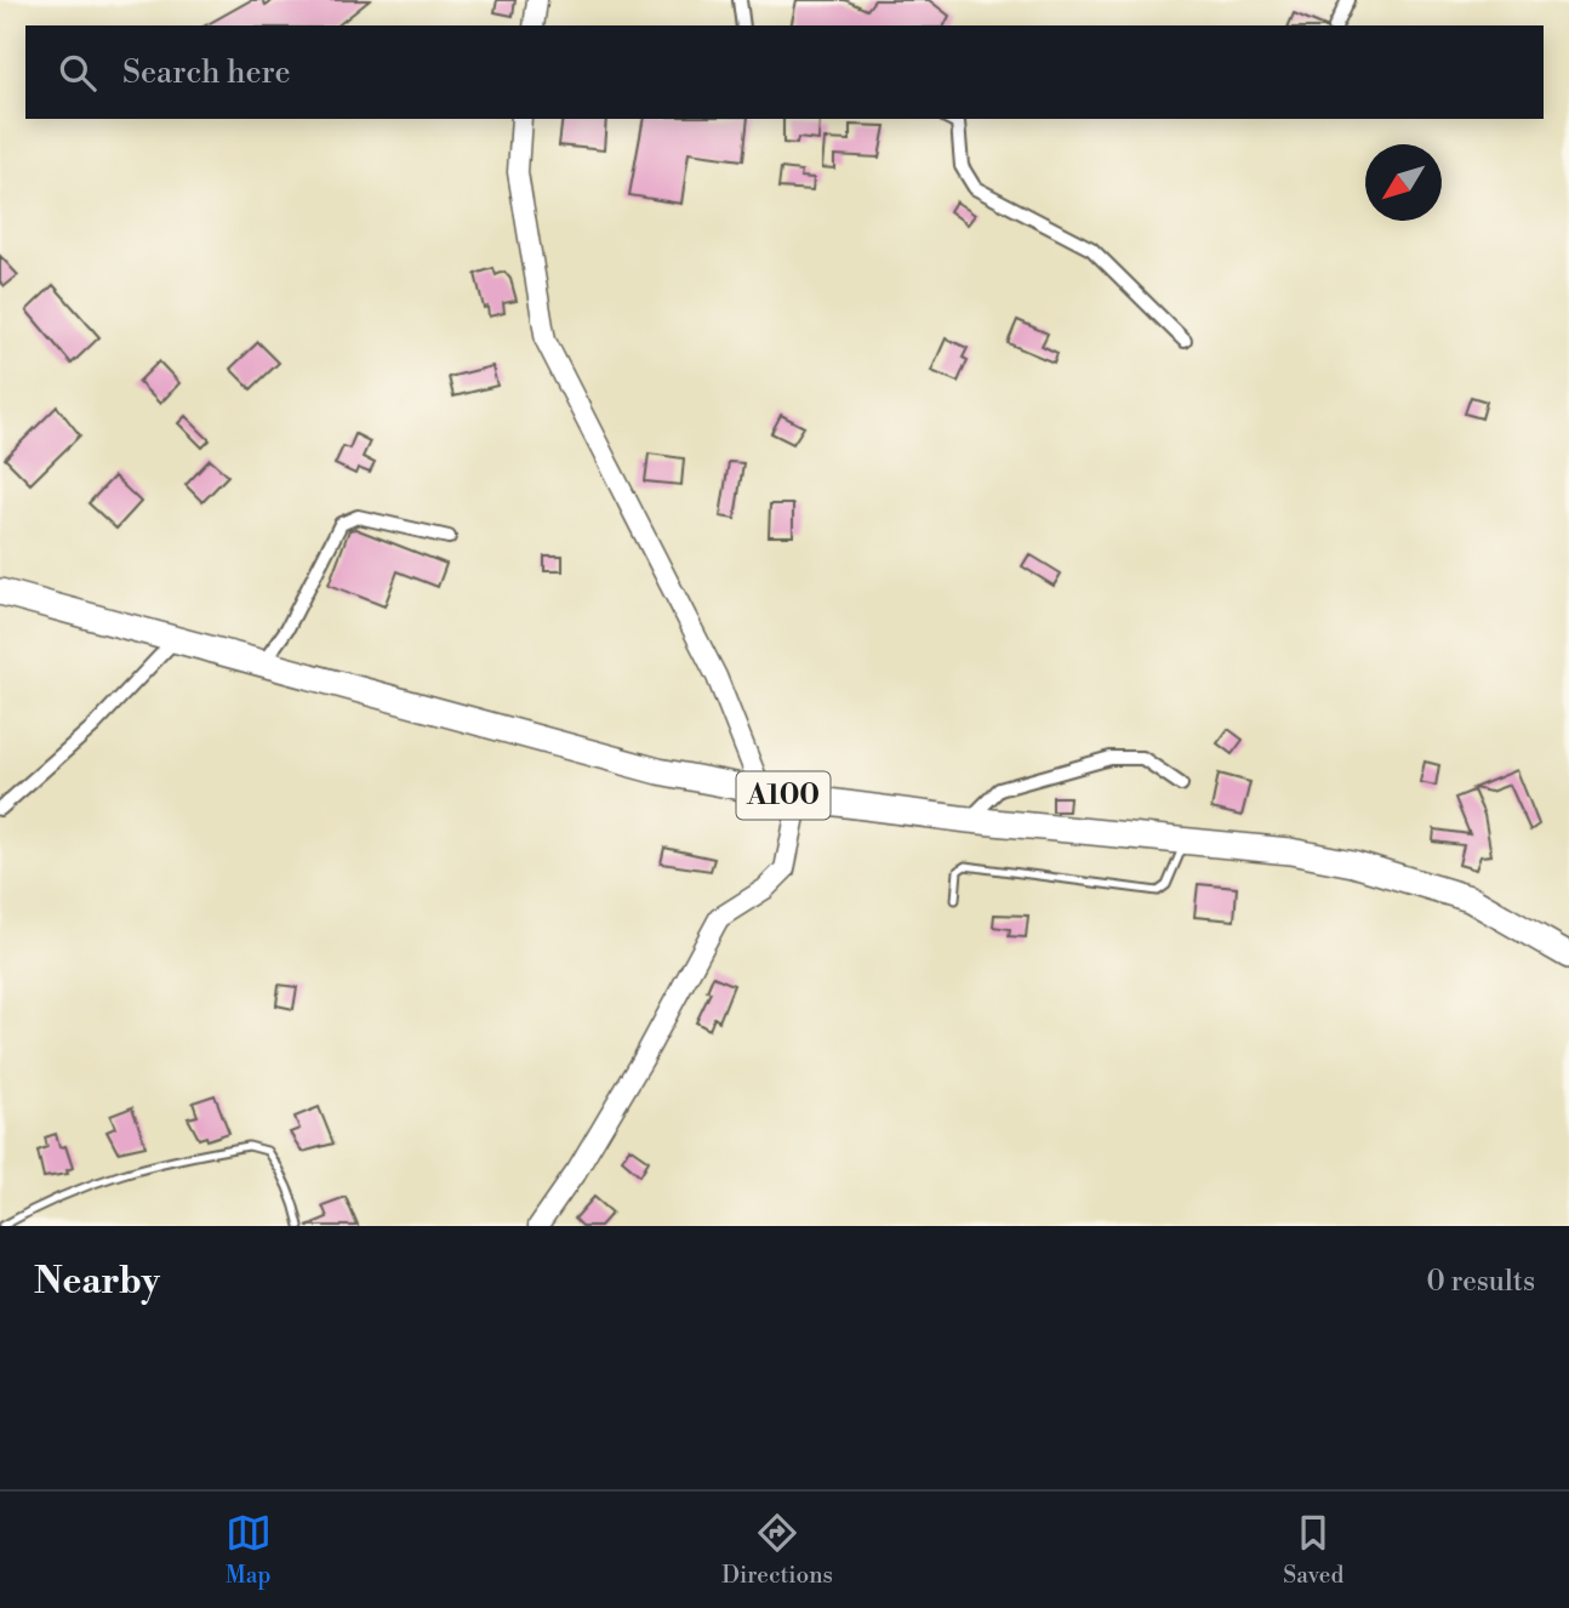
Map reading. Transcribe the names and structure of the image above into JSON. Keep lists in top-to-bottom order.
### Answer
{
  "streets": {
    "highway": ["A100"]
  },
  "north": "bottom left",
  "page": {
    "search": "Search here",
    "heading": ["Nearby", "0 results"],
    "nav": ["Map", "Directions", "Saved"]
  }
}
